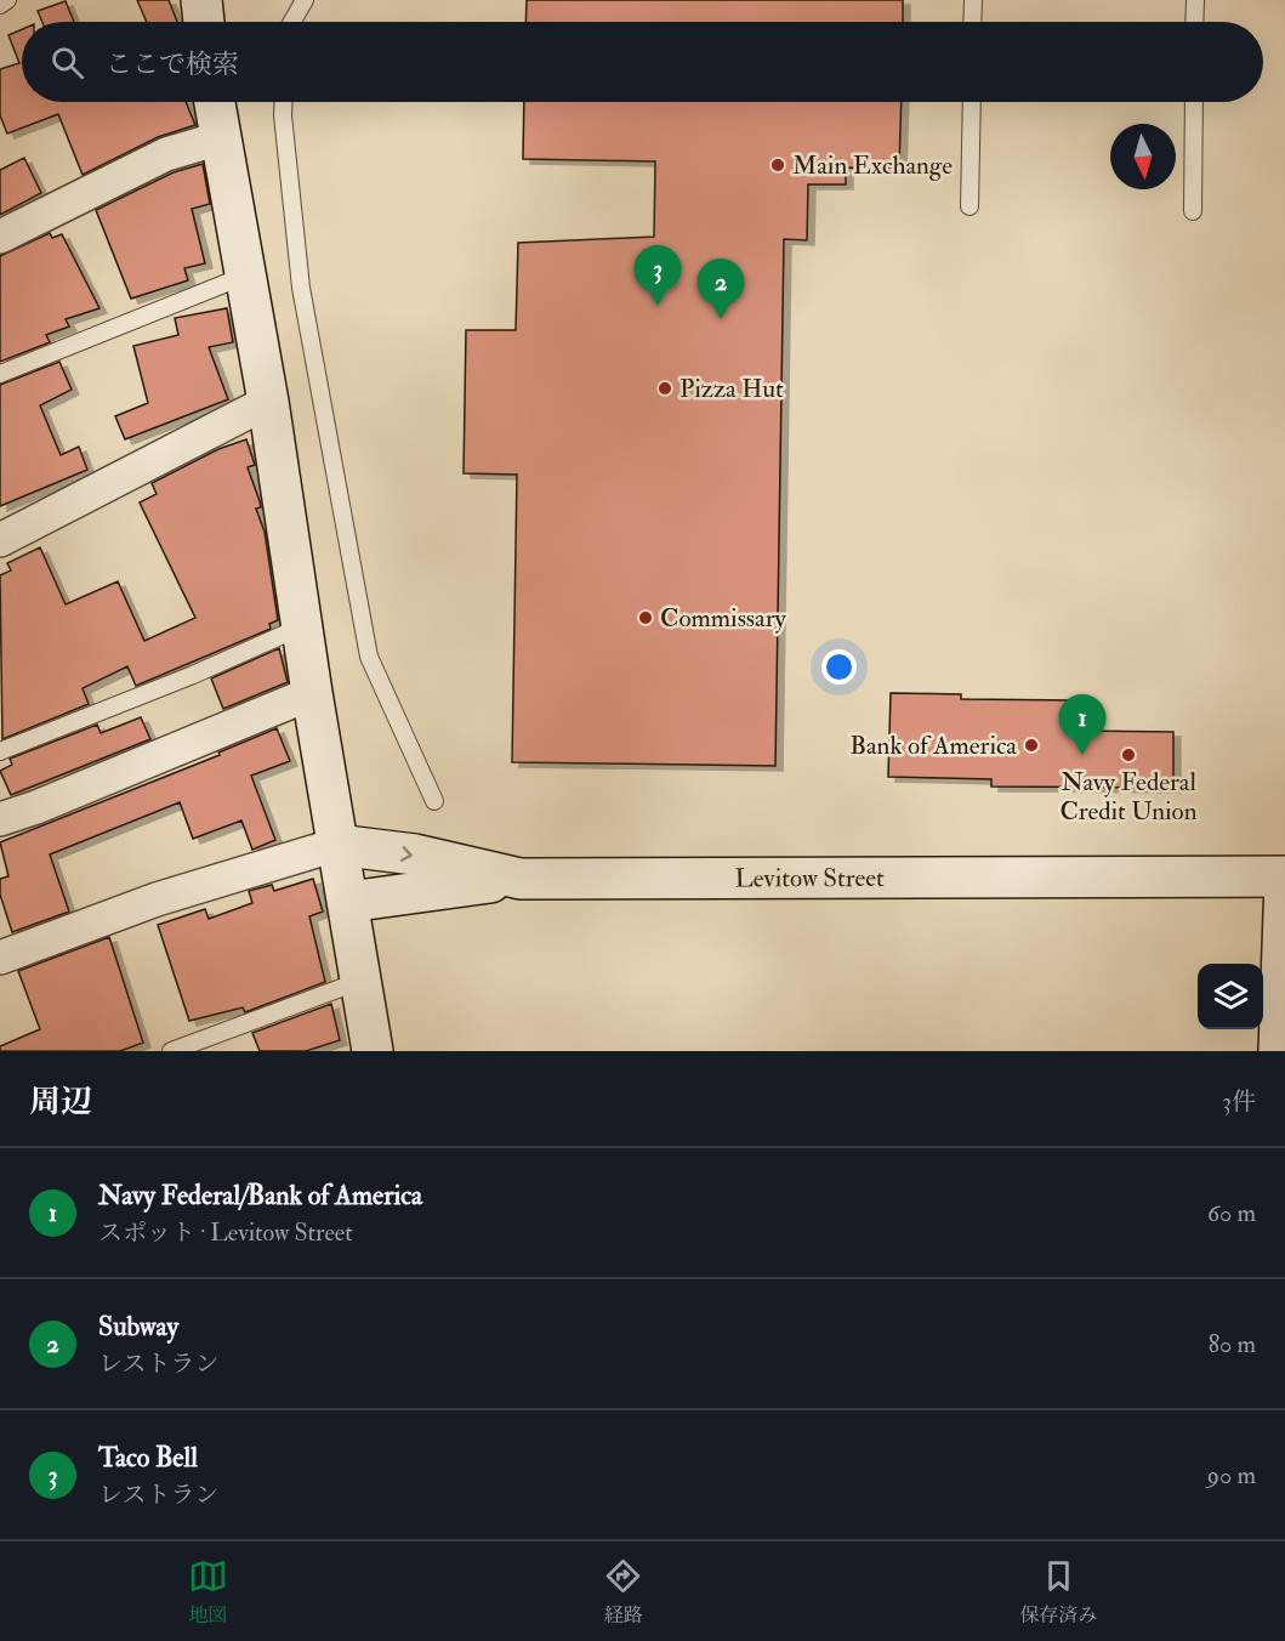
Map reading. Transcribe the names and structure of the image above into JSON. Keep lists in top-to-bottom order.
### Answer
{
  "streets": {
    "street": ["Levitow Street"]
  },
  "places": [
    "Main Exchange",
    "Pizza Hut",
    "Commissary",
    "Bank of America",
    "Navy Federal Credit Union"
  ],
  "north": "bottom",
  "page": {
    "search": "ここで検索",
    "pins": ["3", "2", "1"],
    "heading": ["周辺", "3件"],
    "list": [
      {
        "mark": "1",
        "name": "Navy Federal/Bank of America",
        "note": "スポット · Levitow Street",
        "value": "60 m"
      },
      {
        "mark": "2",
        "name": "Subway",
        "note": "レストラン",
        "value": "80 m"
      },
      {
        "mark": "3",
        "name": "Taco Bell",
        "note": "レストラン",
        "value": "90 m"
      }
    ],
    "nav": ["地図", "経路", "保存済み"]
  }
}
